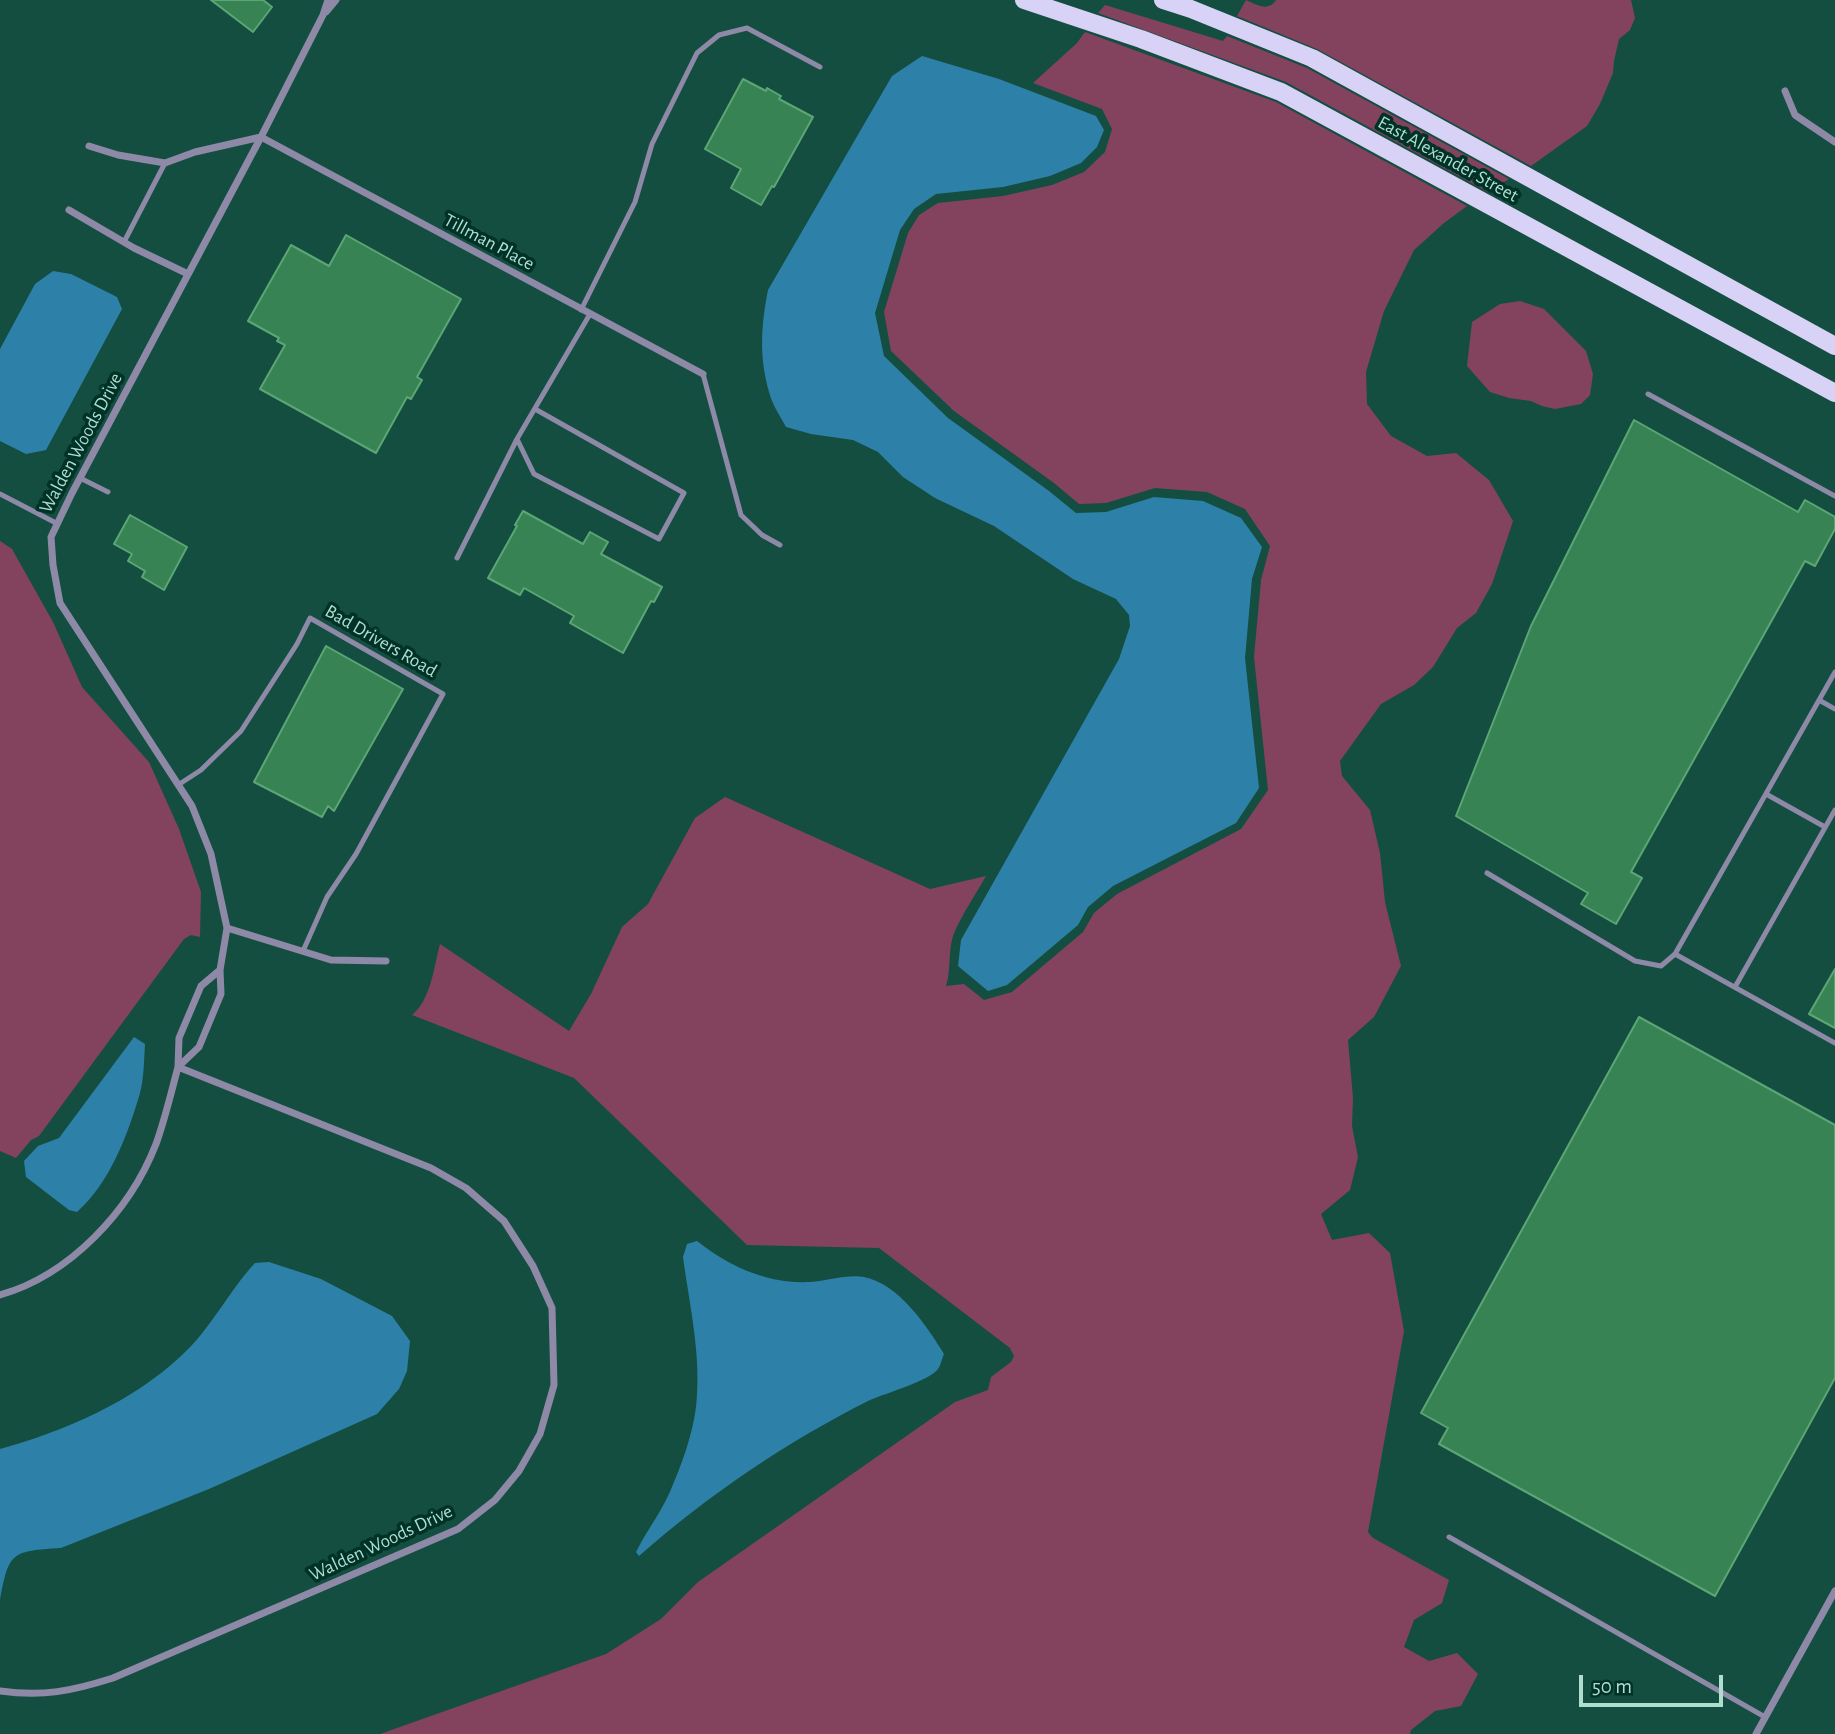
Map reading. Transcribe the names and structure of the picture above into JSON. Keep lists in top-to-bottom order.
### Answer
{
  "streets": {
    "main road": ["East Alexander Street"],
    "street": ["Tillman Place", "Walden Woods Drive"],
    "lane": ["Bad Drivers Road"]
  },
  "crossings": [
    ["Tillman Place", "Walden Woods Drive"],
    ["Walden Woods Drive", "Bad Drivers Road"]
  ],
  "scale_bar": "50 m"
}
